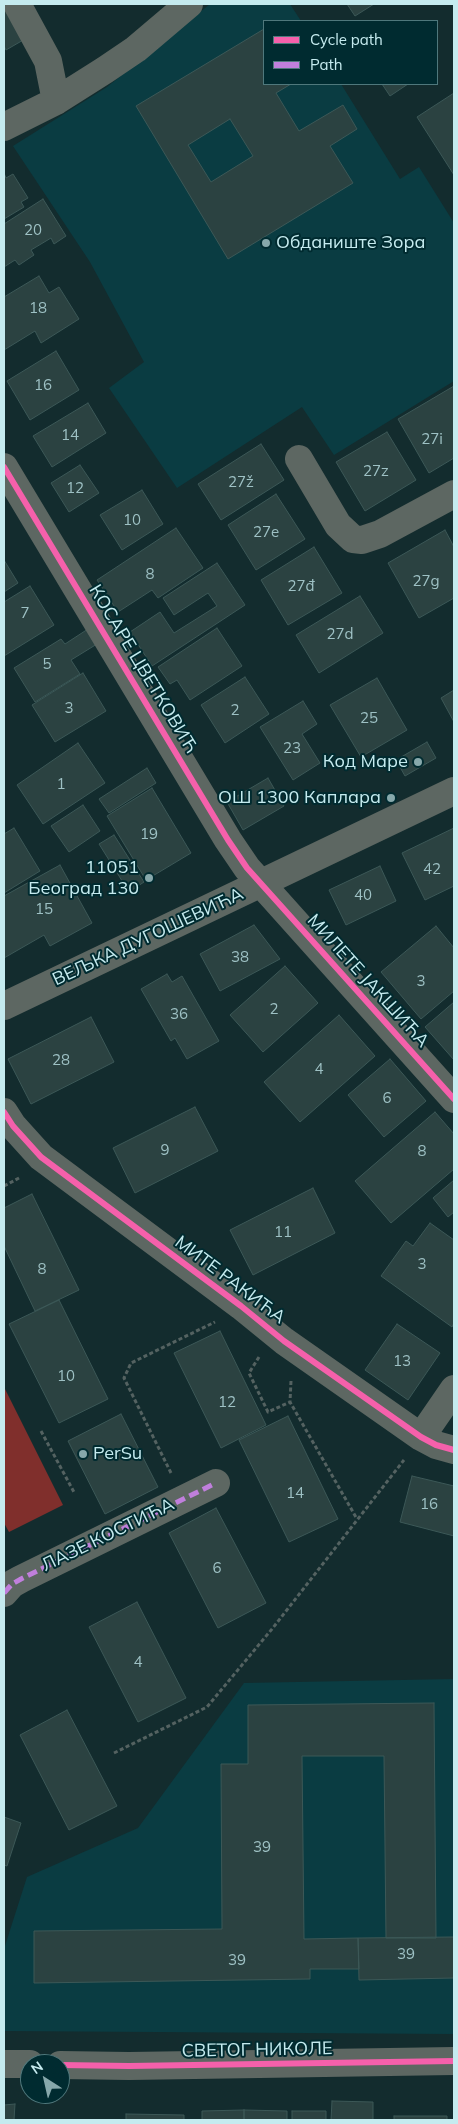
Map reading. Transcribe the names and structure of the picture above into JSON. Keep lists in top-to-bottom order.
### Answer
{
  "streets": {
    "street": [
      "КОСАРЕ ЦВЕТКОВИЋ",
      "ВЕЉКА ДУГОШЕВИЋА",
      "МИЛЕТЕ ЈАКШИЋА",
      "МИТЕ РАКИЋА",
      "ЛАЗЕ КОСТИЋА",
      "СВЕТОГ НИКОЛЕ"
    ]
  },
  "crossings": [
    ["КОСАРЕ ЦВЕТКОВИЋ", "ВЕЉКА ДУГОШЕВИЋА"],
    ["КОСАРЕ ЦВЕТКОВИЋ", "МИЛЕТЕ ЈАКШИЋА"],
    ["ВЕЉКА ДУГОШЕВИЋА", "МИЛЕТЕ ЈАКШИЋА"]
  ],
  "places": [
    "Обданиште Зора",
    "Код Маре",
    "ОШ 1300 Каплара",
    "11051 Београд 130",
    "PerSu"
  ],
  "house_numbers": [
    "20",
    "18",
    "16",
    "14",
    "27i",
    "27z",
    "27ž",
    "12",
    "10",
    "27e",
    "8",
    "27g",
    "27đ",
    "7",
    "27d",
    "5",
    "3",
    "2",
    "25",
    "23",
    "1",
    "19",
    "42",
    "40",
    "15",
    "38",
    "3",
    "2",
    "36",
    "28",
    "4",
    "6",
    "9",
    "8",
    "11",
    "3",
    "8",
    "13",
    "10",
    "12",
    "14",
    "16",
    "6",
    "4",
    "39",
    "39",
    "39"
  ],
  "legend": ["Cycle path", "Path"],
  "north": "top left"
}
